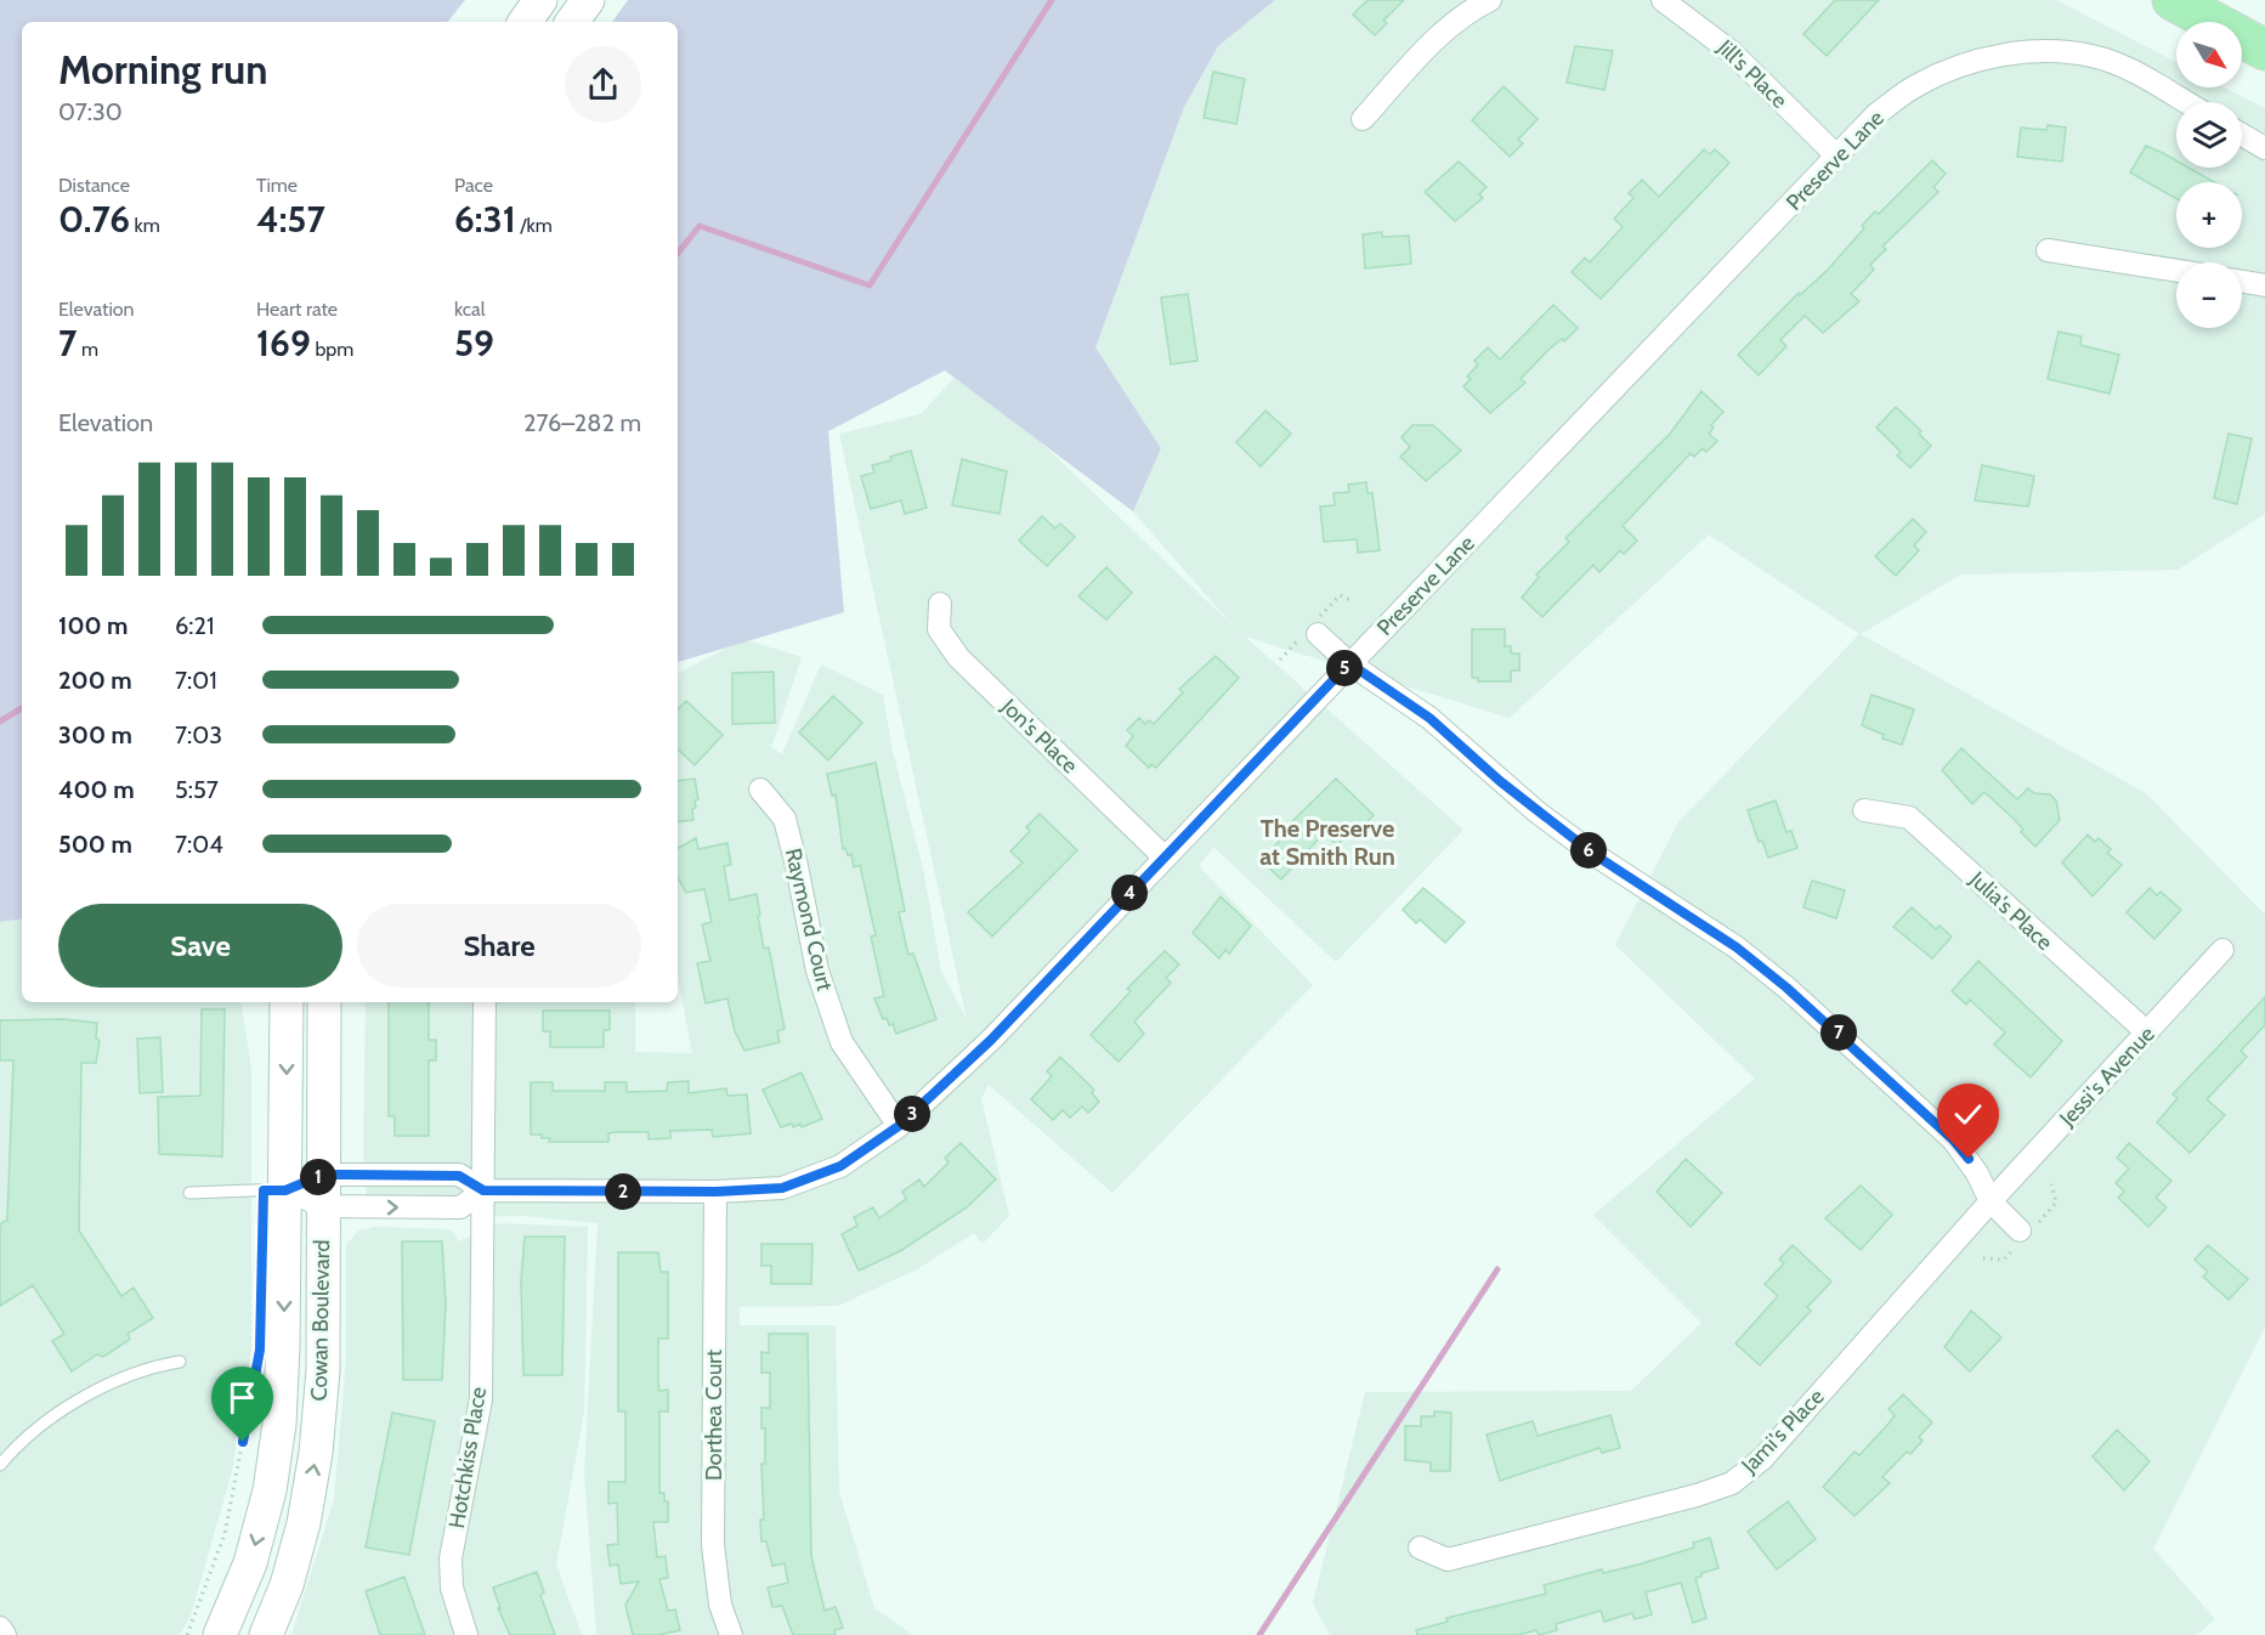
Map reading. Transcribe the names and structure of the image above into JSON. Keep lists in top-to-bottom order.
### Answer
{
  "streets": {
    "main road": ["Cowan Boulevard"],
    "street": [
      "Jill's Place",
      "Preserve Lane",
      "Jon's Place",
      "Julia's Place",
      "Raymond Court",
      "Jessi's Avenue",
      "Dorthea Court",
      "Jami's Place",
      "Hotchkiss Place"
    ]
  },
  "crossings": [
    ["Jill's Place", "Preserve Lane"],
    ["Preserve Lane", "Jon's Place"],
    ["Preserve Lane", "Raymond Court"],
    ["Preserve Lane", "Cowan Boulevard"],
    ["Preserve Lane", "Dorthea Court"],
    ["Preserve Lane", "Hotchkiss Place"],
    ["Julia's Place", "Jessi's Avenue"],
    ["Jessi's Avenue", "Jami's Place"]
  ],
  "districts": ["The Preserve at Smith Run"],
  "north": "bottom right",
  "page": {
    "map_buttons": ["+", "−"],
    "heading": ["Morning run", "07:30"],
    "stats": [
      ["Distance", "0.76 km"],
      ["Time", "4:57"],
      ["Pace", "6:31 /km"],
      ["Elevation", "7 m"],
      ["Heart rate", "169 bpm"],
      ["kcal", "59"]
    ],
    "chart": ["Elevation", "276–282 m"],
    "list": [
      {
        "name": "100 m",
        "note": "6:21"
      },
      {
        "name": "200 m",
        "note": "7:01"
      },
      {
        "name": "300 m",
        "note": "7:03"
      },
      {
        "name": "400 m",
        "note": "5:57"
      },
      {
        "name": "500 m",
        "note": "7:04"
      }
    ],
    "pins": [
      "5",
      "6",
      "4",
      "7",
      "3",
      "1",
      "2"
    ],
    "buttons": ["Save", "Share"]
  }
}
